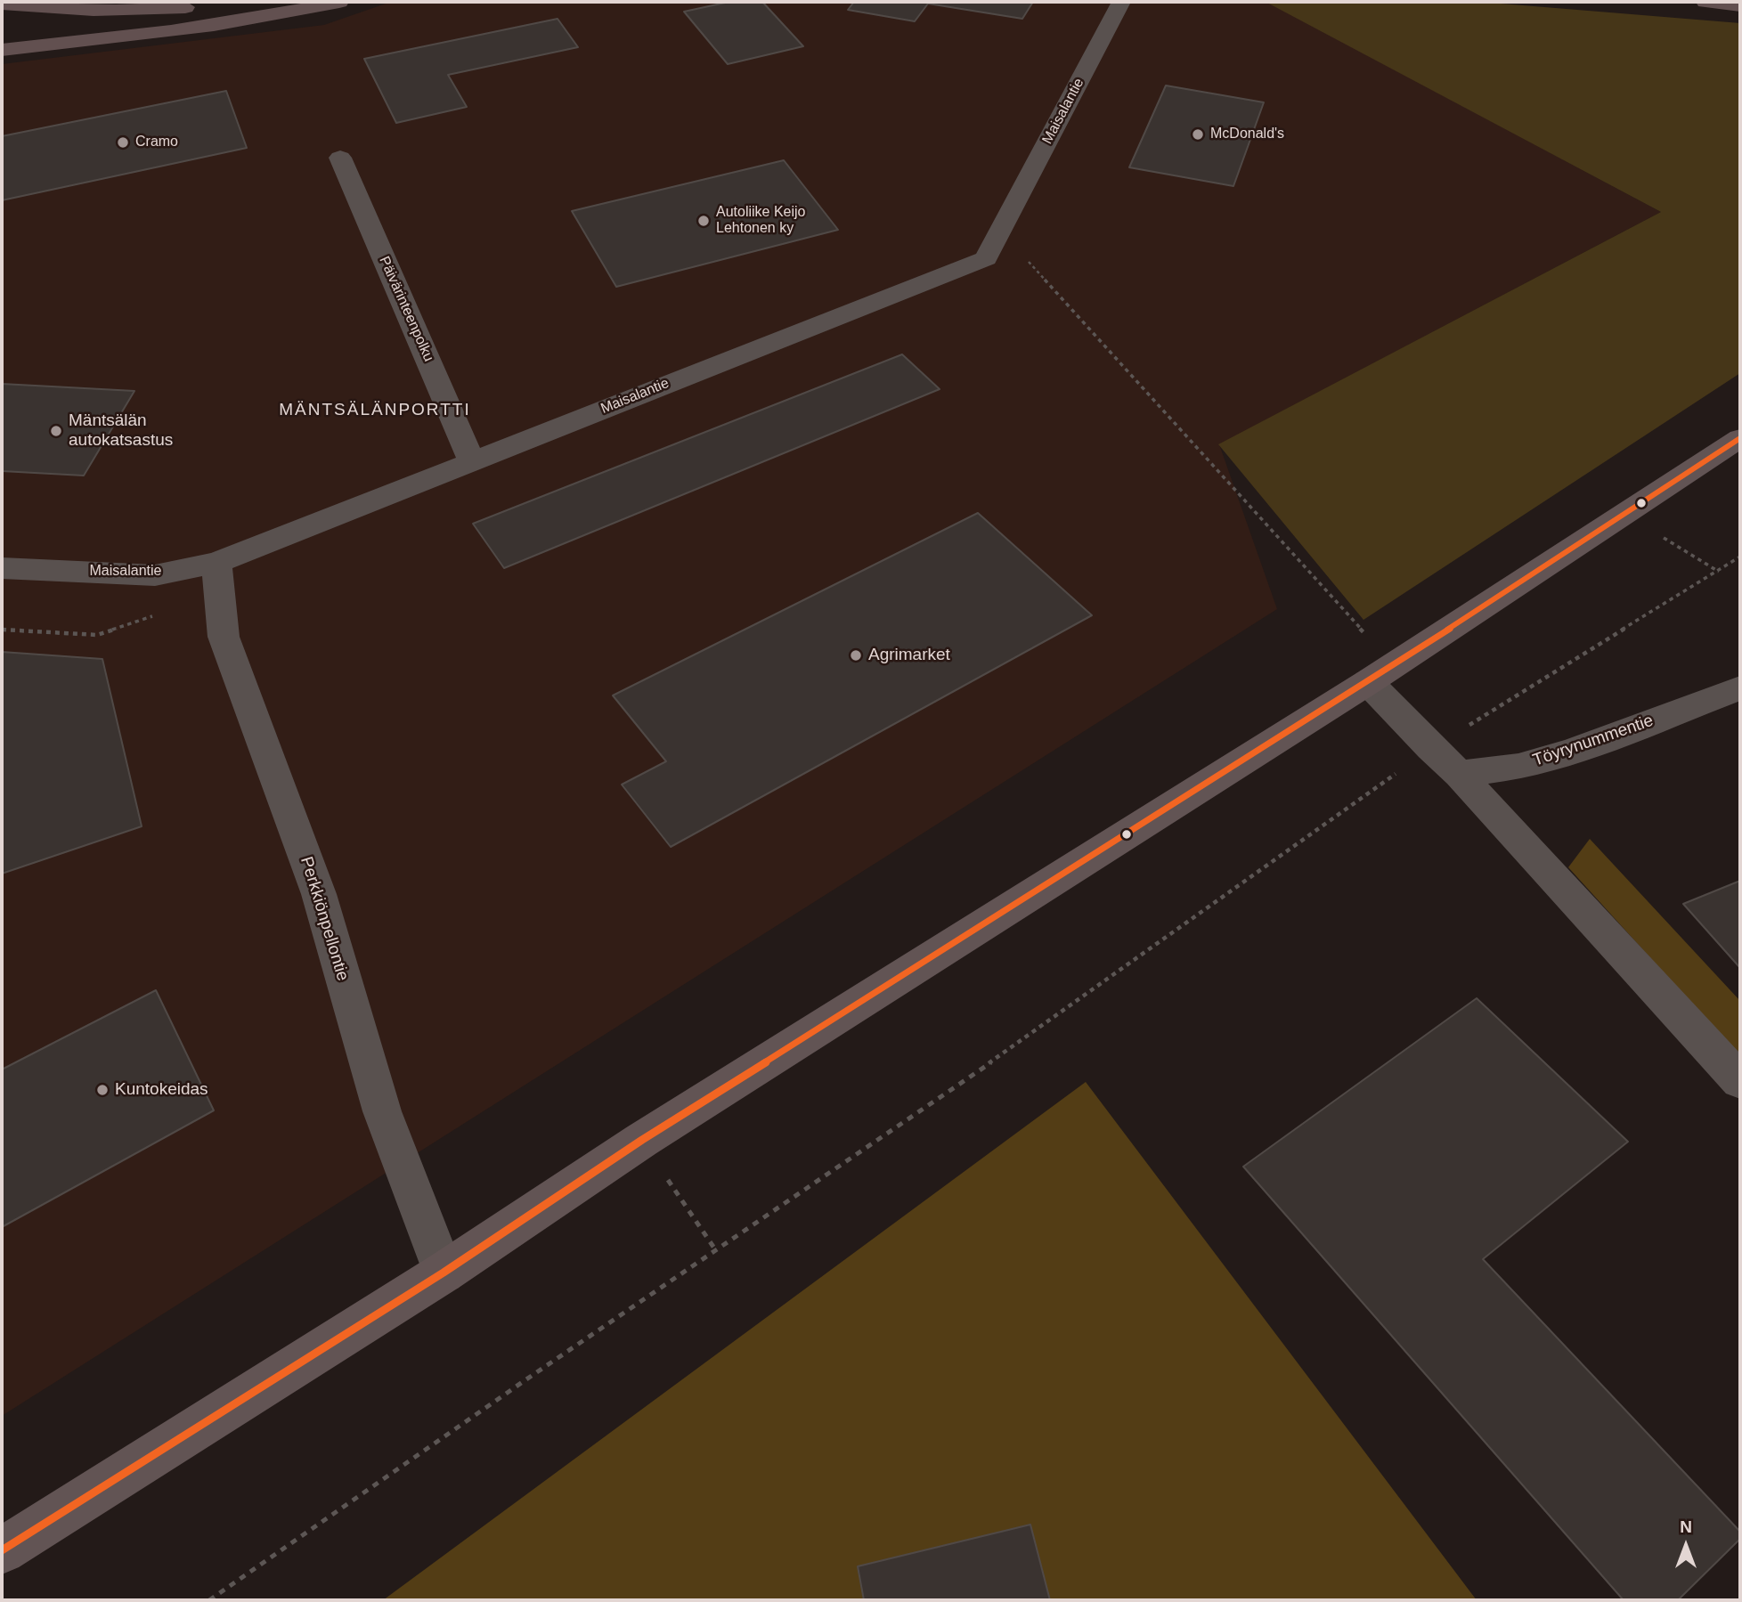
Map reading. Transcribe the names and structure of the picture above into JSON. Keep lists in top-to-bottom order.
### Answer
{
  "streets": {
    "street": [
      "Maisalantie",
      "Päivärinteenpolku",
      "Töyrynummentie",
      "Perkkiönpellontie"
    ]
  },
  "crossings": [
    ["Maisalantie", "Päivärinteenpolku"],
    ["Maisalantie", "Perkkiönpellontie"]
  ],
  "districts": ["MÄNTSÄLÄNPORTTI"],
  "places": [
    "McDonald's",
    "Cramo",
    "Autoliike Keijo Lehtonen ky",
    "Mäntsälän autokatsastus",
    "Agrimarket",
    "Kuntokeidas"
  ],
  "north": "top"
}
